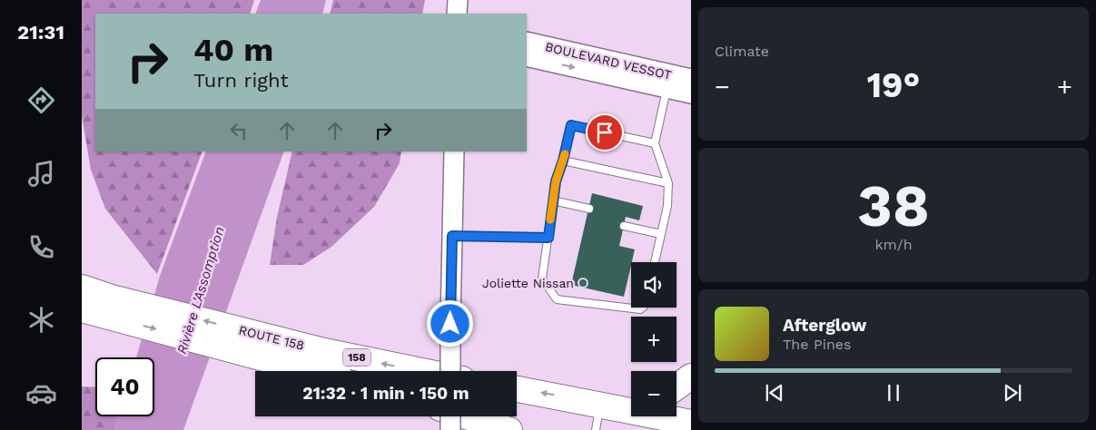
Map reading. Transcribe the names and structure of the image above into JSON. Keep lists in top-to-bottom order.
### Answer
{
  "streets": {
    "highway": ["ROUTE 158", "158"],
    "street": ["BOULEVARD VESSOT"]
  },
  "water": ["Rivière L'Assomption"],
  "places": ["Joliette Nissan"],
  "page": {
    "tabs": "21:31",
    "tile": [
      "Climate",
      ["38", "km/h"]
    ],
    "turn": ["40 m", "Turn right"],
    "heat": ["−", "19°", "+"],
    "map_buttons": ["+", "−"],
    "song": ["Afterglow", "The Pines"],
    "limit": "40",
    "trip": "21:32 · 1 min · 150 m"
  }
}
